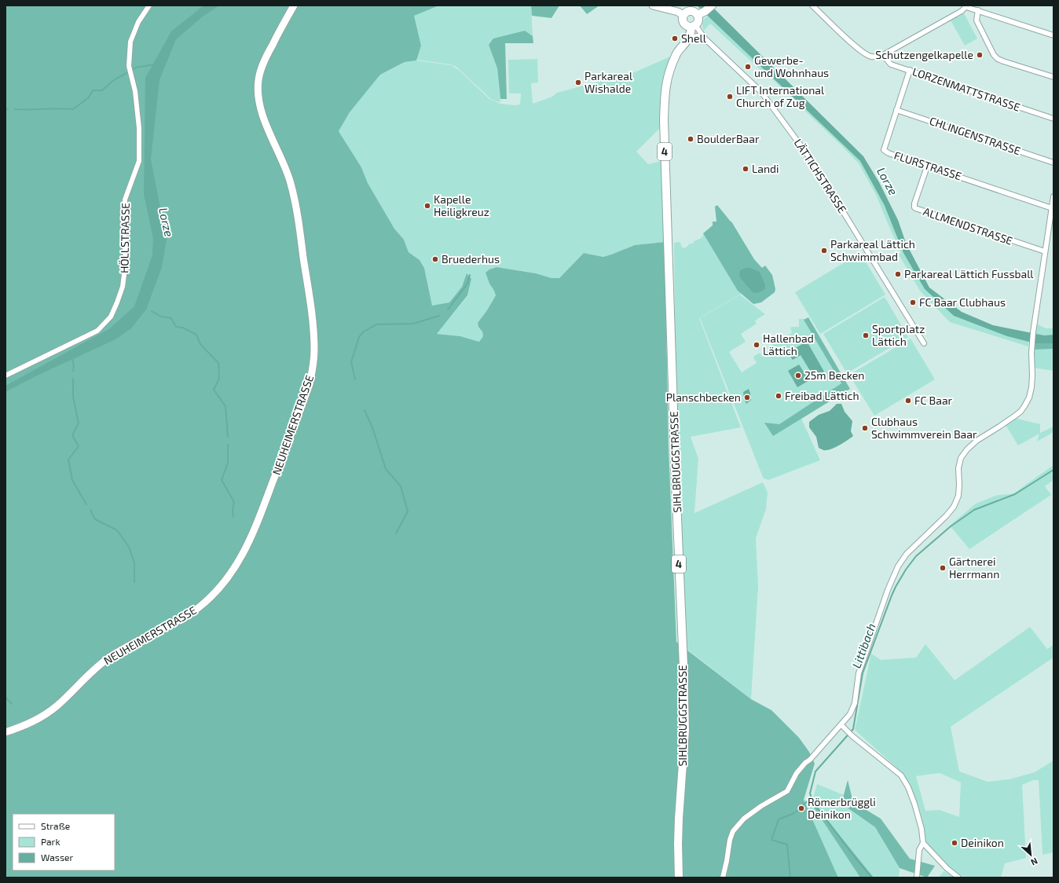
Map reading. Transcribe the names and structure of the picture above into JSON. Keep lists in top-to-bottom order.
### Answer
{
  "streets": {
    "main road": ["4", "SIHLBRUGGSTRASSE"],
    "street": [
      "LORZENMATTSTRASSE",
      "CHLINGENSTRASSE",
      "FLURSTRASSE",
      "LÄTTICHSTRASSE",
      "ALLMENDSTRASSE",
      "HÖLLSTRASSE",
      "NEUHEIMERSTRASSE"
    ]
  },
  "crossings": [
    ["LORZENMATTSTRASSE", "FLURSTRASSE"],
    ["CHLINGENSTRASSE", "FLURSTRASSE"],
    ["FLURSTRASSE", "ALLMENDSTRASSE"],
    ["LÄTTICHSTRASSE", "SIHLBRUGGSTRASSE"]
  ],
  "water": ["Lorze", "Littibach"],
  "places": [
    "Shell",
    "Schutzengelkapelle",
    "Gewerbe- und Wohnhaus",
    "Parkareal Wishalde",
    "LIFT International Church of Zug",
    "BoulderBaar",
    "Landi",
    "Kapelle Heiligkreuz",
    "Parkareal Lättich Schwimmbad",
    "Bruederhus",
    "Parkareal Lättich Fussball",
    "FC Baar Clubhaus",
    "Sportplatz Lättich",
    "Hallenbad Lättich",
    "25m Becken",
    "Freibad Lättich",
    "Planschbecken",
    "FC Baar",
    "Clubhaus Schwimmverein Baar",
    "Gärtnerei Herrmann",
    "Römerbrüggli Deinikon",
    "Deinikon"
  ],
  "legend": ["Straße", "Park", "Wasser"],
  "north": "bottom right"
}
